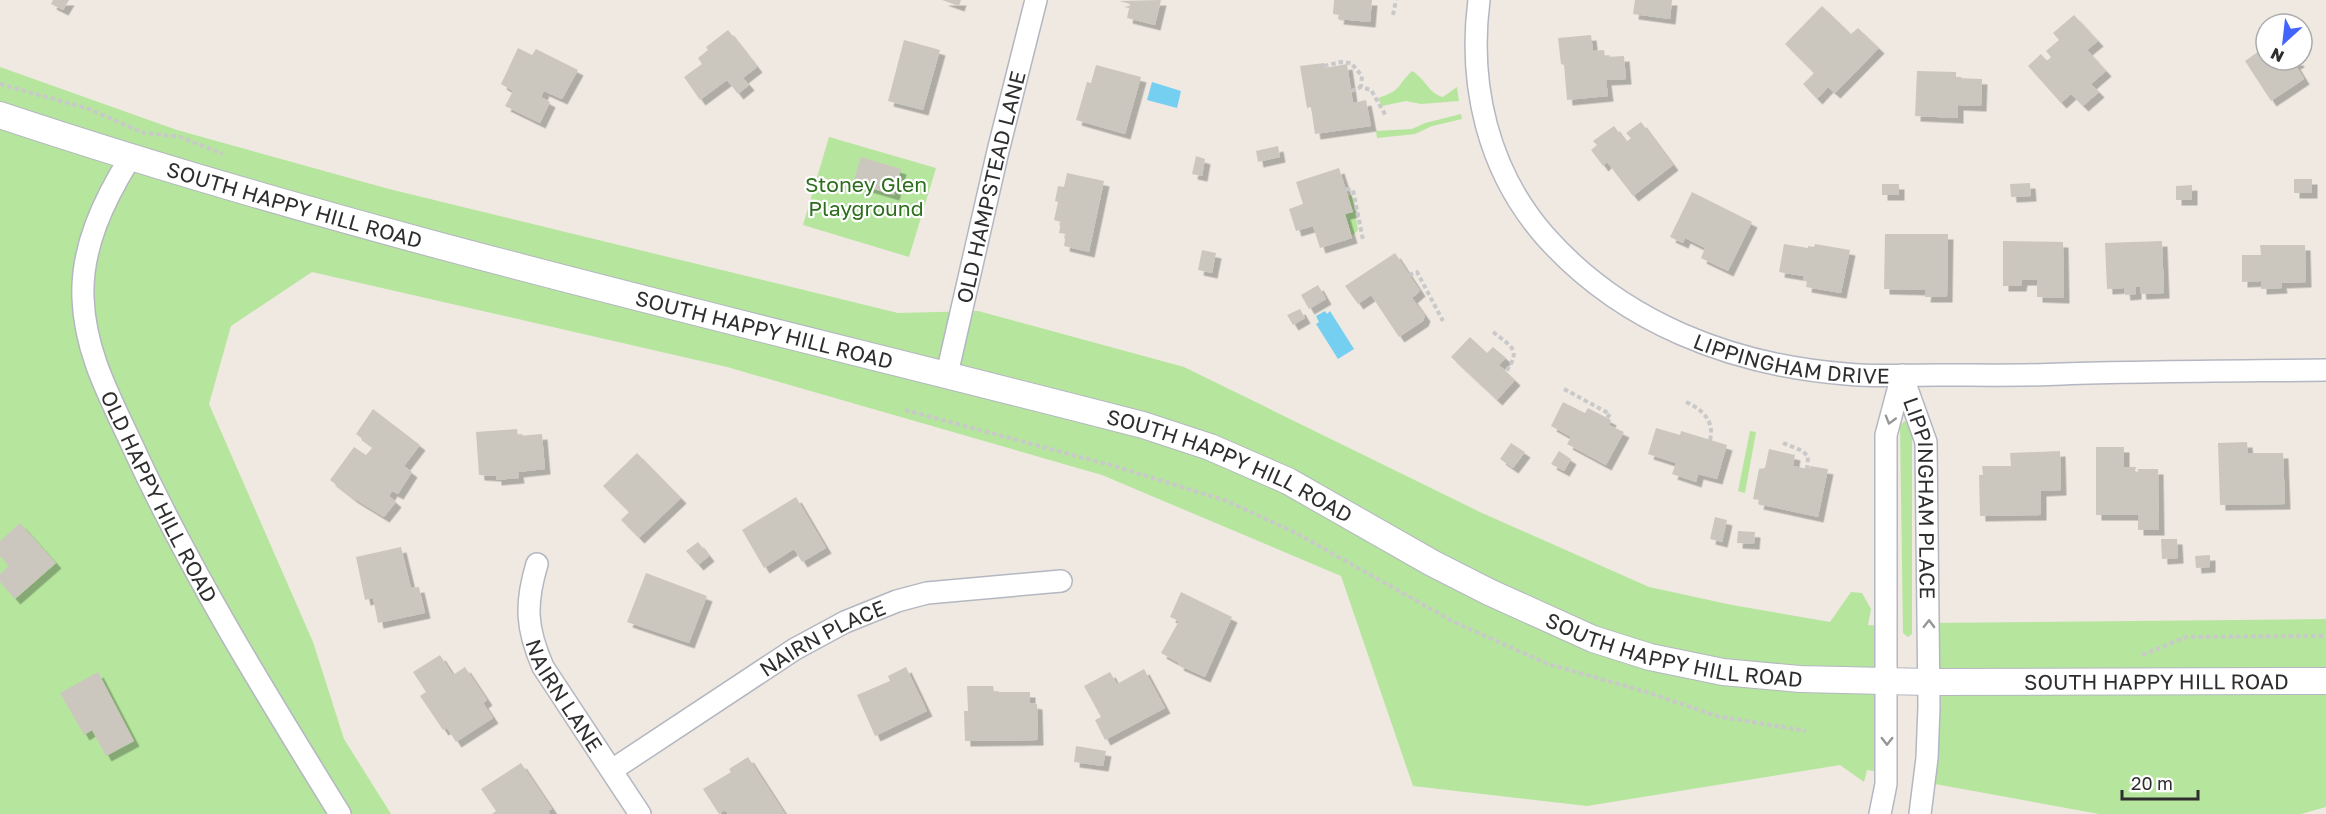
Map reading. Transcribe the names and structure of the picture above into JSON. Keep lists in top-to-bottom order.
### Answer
{
  "streets": {
    "street": [
      "OLD HAMPSTEAD LANE",
      "SOUTH HAPPY HILL ROAD",
      "LIPPINGHAM DRIVE",
      "OLD HAPPY HILL ROAD",
      "LIPPINGHAM PLACE",
      "NAIRN PLACE",
      "NAIRN LANE"
    ]
  },
  "crossings": [
    ["OLD HAMPSTEAD LANE", "SOUTH HAPPY HILL ROAD"],
    ["SOUTH HAPPY HILL ROAD", "OLD HAPPY HILL ROAD"],
    ["SOUTH HAPPY HILL ROAD", "LIPPINGHAM PLACE"],
    ["LIPPINGHAM DRIVE", "LIPPINGHAM PLACE"],
    ["NAIRN PLACE", "NAIRN LANE"]
  ],
  "parks": ["Stoney Glen Playground"],
  "scale_bar": "20 m",
  "north": "bottom left"
}
